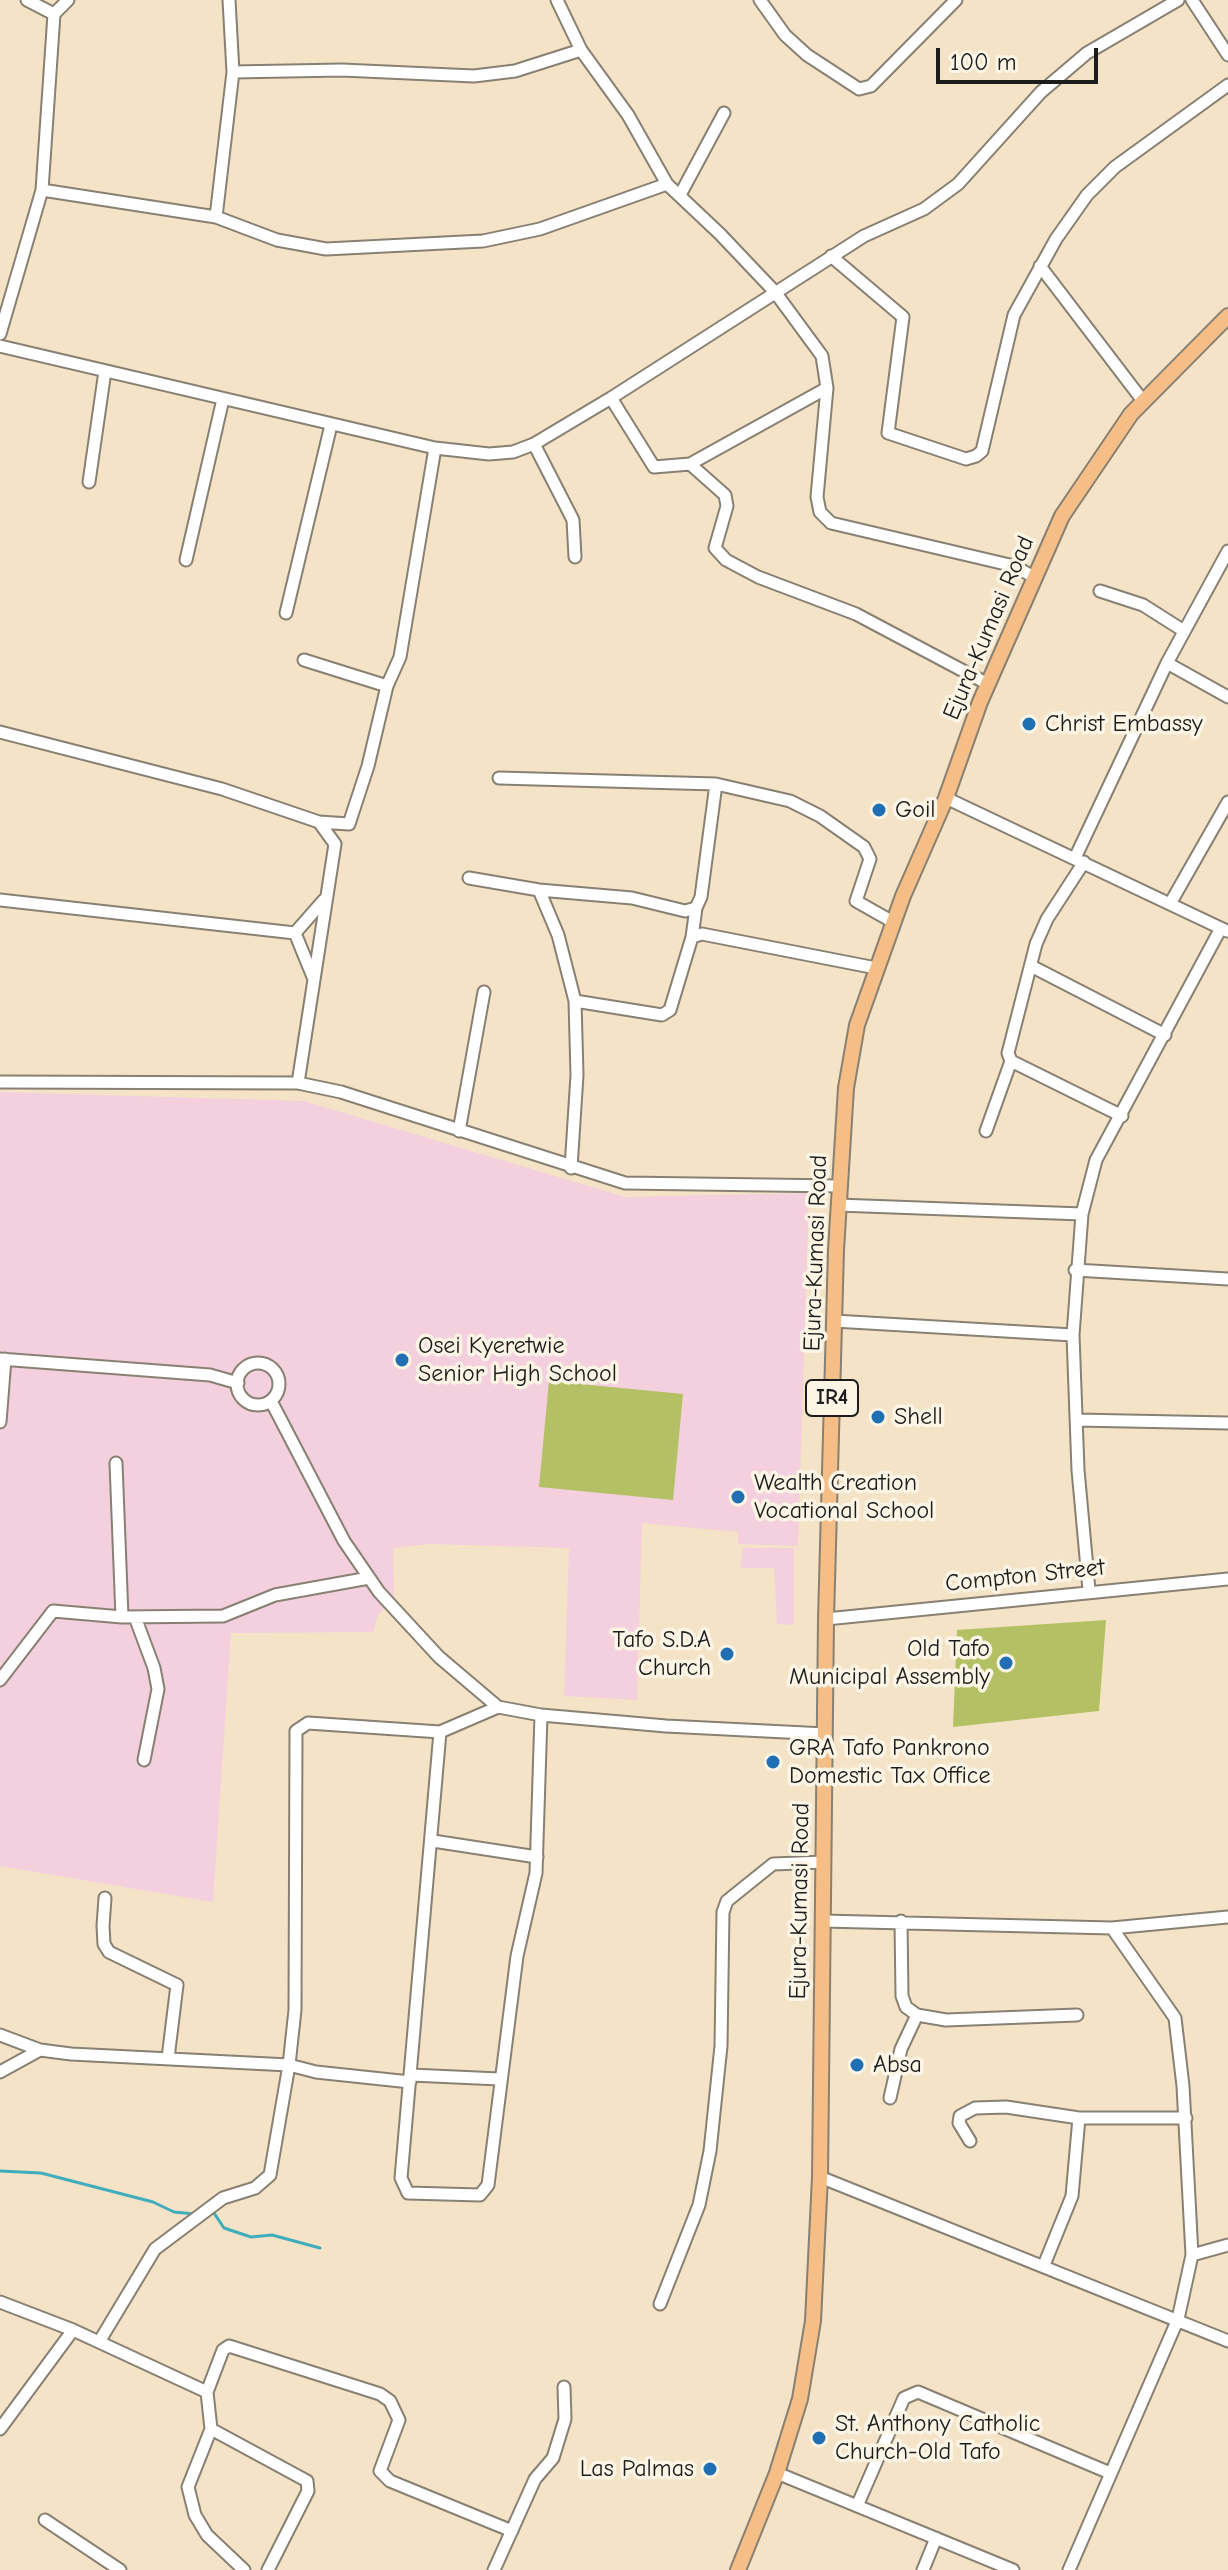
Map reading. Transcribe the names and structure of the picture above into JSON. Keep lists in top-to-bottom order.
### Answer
{
  "streets": {
    "main road": ["Ejura-Kumasi Road", "IR4"],
    "street": ["Compton Street"]
  },
  "crossings": [
    ["Ejura-Kumasi Road", "Compton Street"]
  ],
  "places": [
    "Christ Embassy",
    "Goil",
    "Osei Kyeretwie Senior High School",
    "Shell",
    "Wealth Creation Vocational School",
    "Tafo S.D.A Church",
    "Old Tafo Municipal Assembly",
    "GRA Tafo Pankrono Domestic Tax Office",
    "Absa",
    "St. Anthony Catholic Church-Old Tafo",
    "Las Palmas"
  ],
  "scale_bar": "100 m"
}
